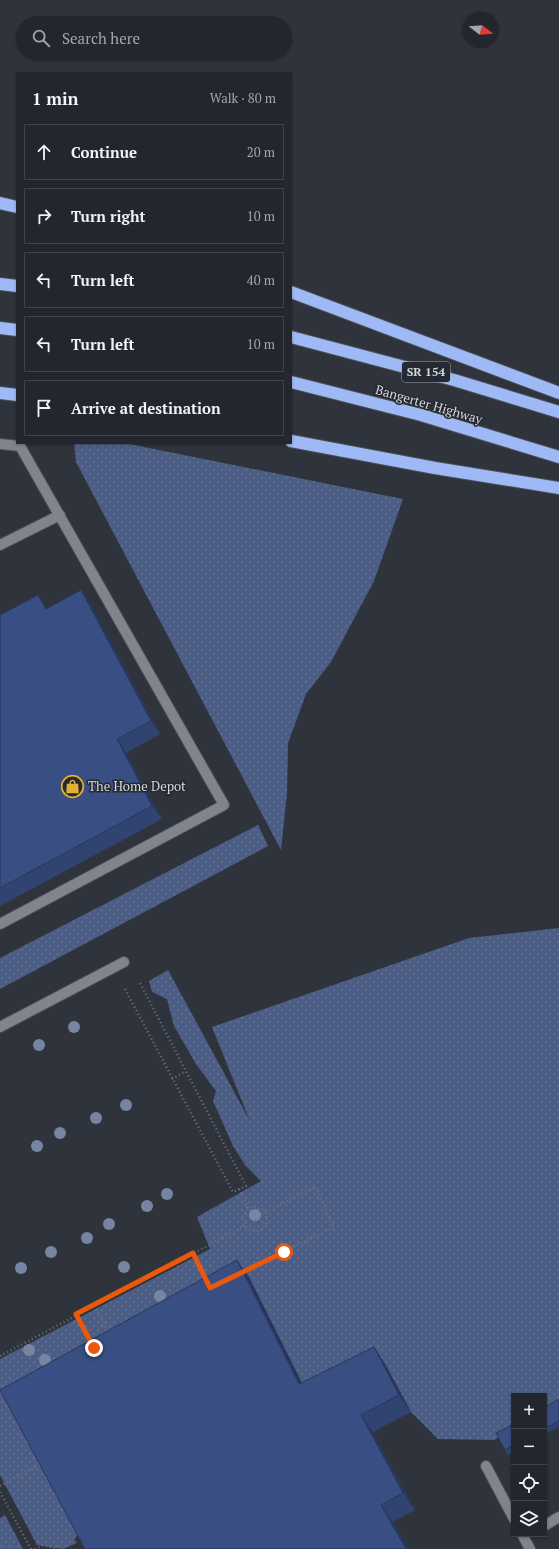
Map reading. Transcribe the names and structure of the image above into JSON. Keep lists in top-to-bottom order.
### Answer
{
  "streets": {
    "highway": ["SR 154", "Bangerter Highway"]
  },
  "places": {
    "shop": ["The Home Depot"]
  },
  "north": "right",
  "page": {
    "search": "Search here",
    "heading": ["1 min", "Walk · 80 m"],
    "list": [
      ["Continue", "20 m"],
      ["Turn right", "10 m"],
      ["Turn left", "40 m"],
      ["Turn left", "10 m"],
      "Arrive at destination"
    ],
    "map_buttons": ["+", "−"]
  }
}
